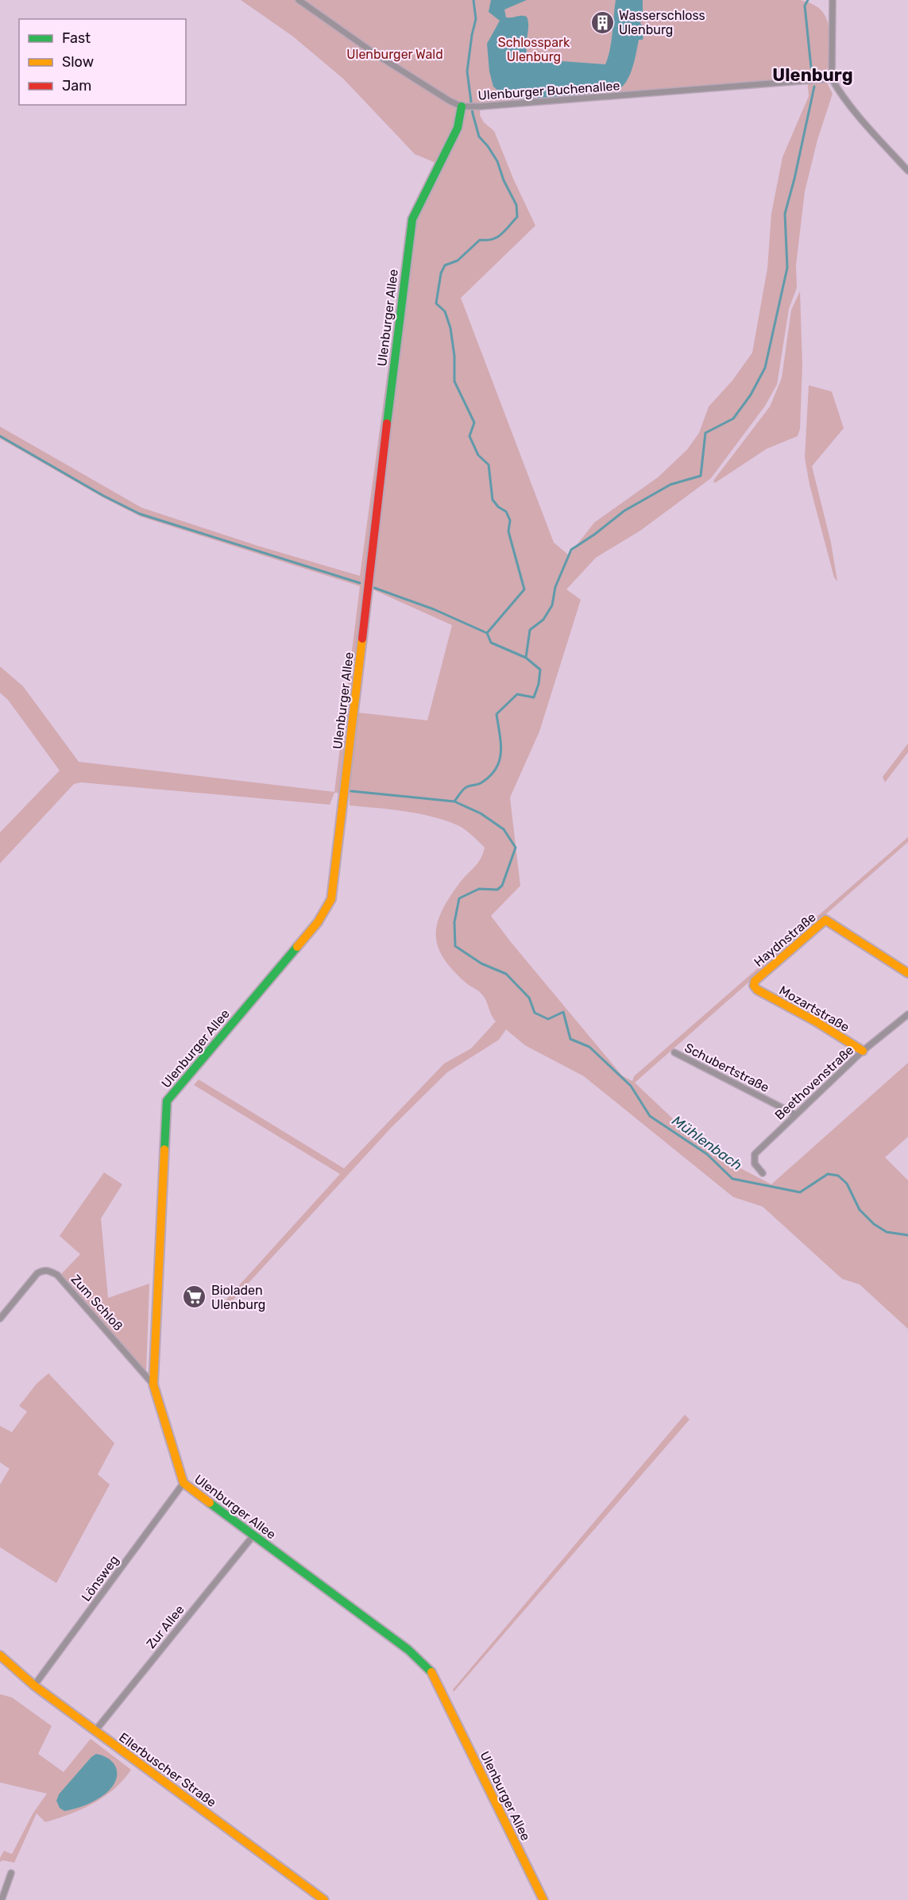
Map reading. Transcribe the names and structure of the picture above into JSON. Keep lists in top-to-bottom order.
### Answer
{
  "streets": {
    "street": [
      "Ulenburger Buchenallee",
      "Ulenburger Allee",
      "Haydnstraße",
      "Mozartstraße",
      "Schubertstraße",
      "Beethovenstraße",
      "Zum Schloß",
      "Lönsweg",
      "Zur Allee",
      "Ellerbuscher Straße"
    ]
  },
  "crossings": [
    ["Ulenburger Buchenallee", "Ulenburger Allee"],
    ["Ulenburger Allee", "Zum Schloß"],
    ["Ulenburger Allee", "Lönsweg"],
    ["Ulenburger Allee", "Zur Allee"],
    ["Haydnstraße", "Mozartstraße"],
    ["Mozartstraße", "Beethovenstraße"],
    ["Schubertstraße", "Beethovenstraße"],
    ["Lönsweg", "Ellerbuscher Straße"],
    ["Zur Allee", "Ellerbuscher Straße"]
  ],
  "districts": ["Ulenburg"],
  "water": ["Mühlenbach"],
  "parks": ["Schlosspark Ulenburg", "Ulenburger Wald"],
  "places": {
    "building": ["Wasserschloss Ulenburg"],
    "supermarket": ["Bioladen Ulenburg"]
  },
  "legend": ["Fast", "Slow", "Jam"]
}
